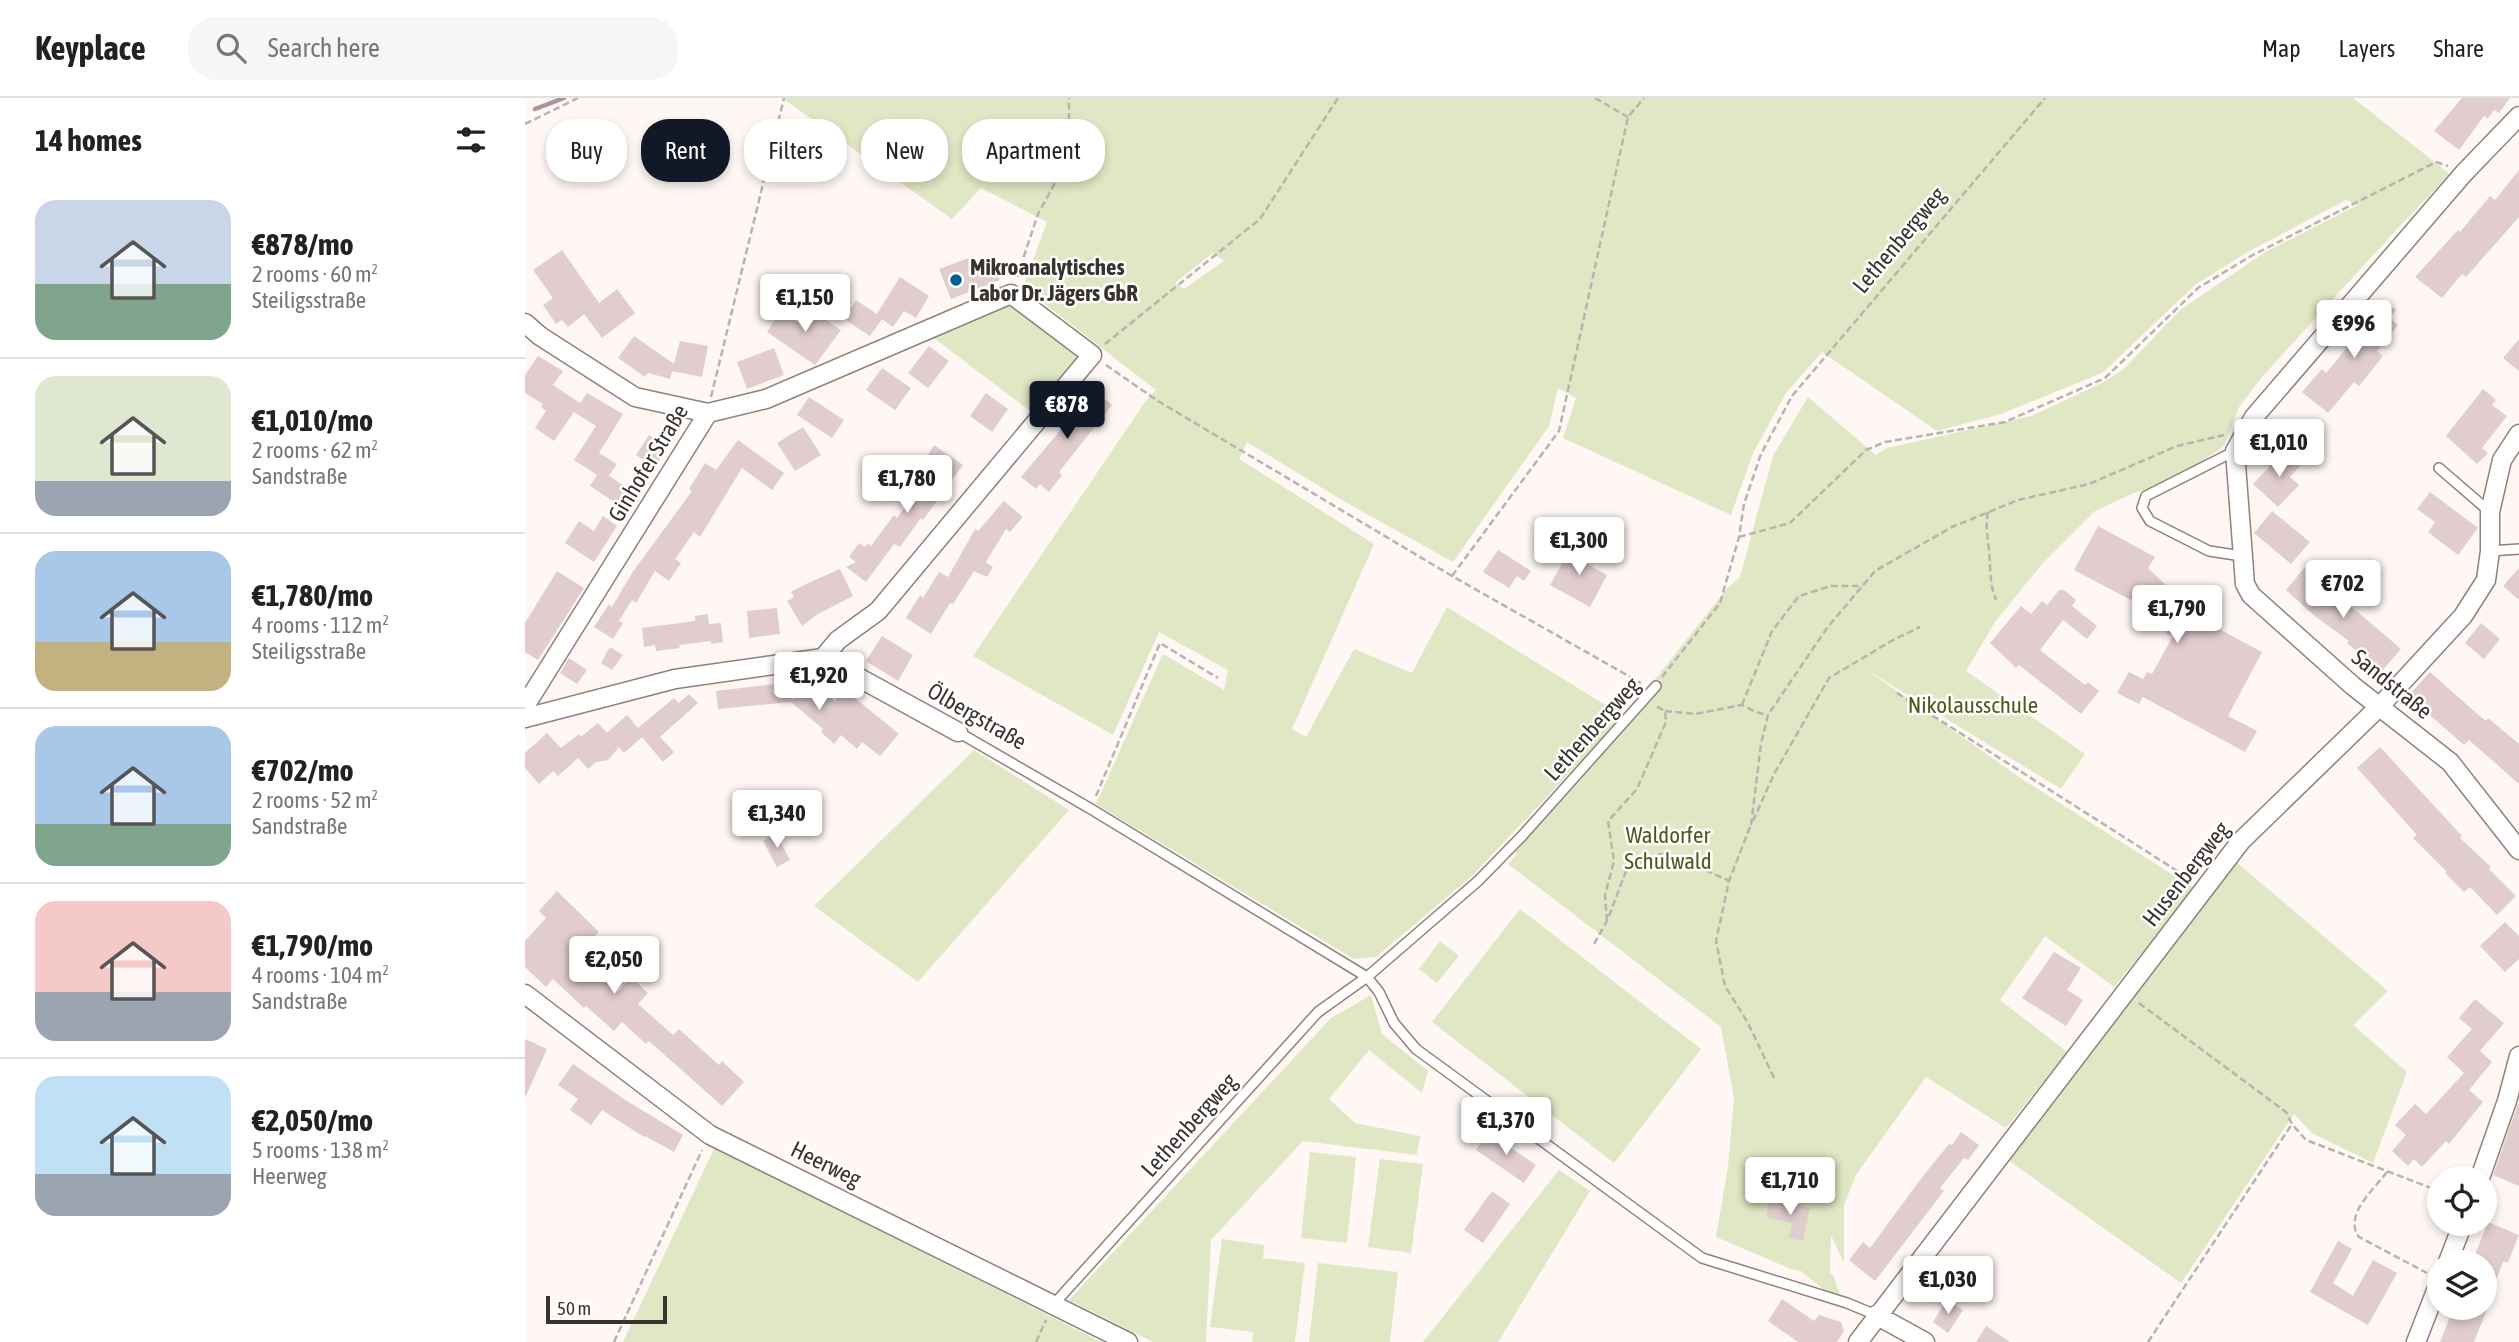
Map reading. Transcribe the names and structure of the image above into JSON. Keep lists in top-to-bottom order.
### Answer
{
  "streets": {
    "street": [
      "Ginhofer Straße",
      "Sandstraße",
      "Ölbergstraße",
      "Husenbergweg",
      "Heerweg"
    ],
    "lane": ["Lethenbergweg"]
  },
  "crossings": [
    ["Lethenbergweg", "Ölbergstraße"],
    ["Lethenbergweg", "Heerweg"],
    ["Sandstraße", "Husenbergweg"]
  ],
  "parks": ["Nikolausschule", "Waldorfer Schulwald"],
  "places": ["Mikroanalytisches Labor Dr. Jägers GbR"],
  "scale_bar": "50 m",
  "page": {
    "header": "Keyplace",
    "search": "Search here",
    "nav": ["Map", "Layers", "Share"],
    "heading": "14 homes",
    "chip": [
      "Buy",
      "Rent",
      "Filters",
      "New",
      "Apartment"
    ],
    "list": [
      {
        "name": "€878/mo",
        "note": "2 rooms · 60 m² · Steiligsstraße"
      },
      {
        "name": "€1,010/mo",
        "note": "2 rooms · 62 m² · Sandstraße"
      },
      {
        "name": "€1,780/mo",
        "note": "4 rooms · 112 m² · Steiligsstraße"
      },
      {
        "name": "€702/mo",
        "note": "2 rooms · 52 m² · Sandstraße"
      },
      {
        "name": "€1,790/mo",
        "note": "4 rooms · 104 m² · Sandstraße"
      },
      {
        "name": "€2,050/mo",
        "note": "5 rooms · 138 m² · Heerweg"
      }
    ],
    "price": [
      "€1,150",
      "€996",
      "€878",
      "€1,010",
      "€1,780",
      "€1,300",
      "€702",
      "€1,790",
      "€1,920",
      "€1,340",
      "€2,050",
      "€1,370",
      "€1,710",
      "€1,030"
    ],
    "scale": "50 m"
  }
}
